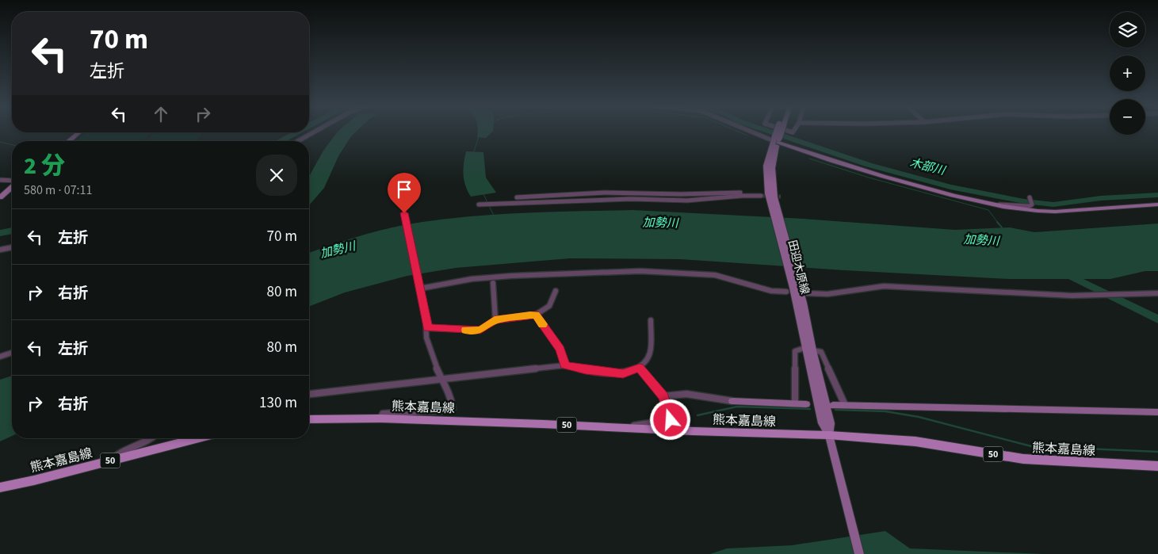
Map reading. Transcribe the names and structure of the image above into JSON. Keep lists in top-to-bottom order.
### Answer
{
  "streets": {
    "main road": ["熊本嘉島線", "50"],
    "street": ["田迎木原線"]
  },
  "crossings": [
    ["田迎木原線", "熊本嘉島線"]
  ],
  "water": ["木部川", "加勢川"],
  "page": {
    "map_buttons": ["+", "−"],
    "turn": ["70 m", "左折"],
    "heading": ["2 分", "580 m · 07:11"],
    "list": [
      {
        "name": "左折",
        "value": "70 m"
      },
      {
        "name": "右折",
        "value": "80 m"
      },
      {
        "name": "左折",
        "value": "80 m"
      },
      {
        "name": "右折",
        "value": "130 m"
      }
    ]
  }
}
